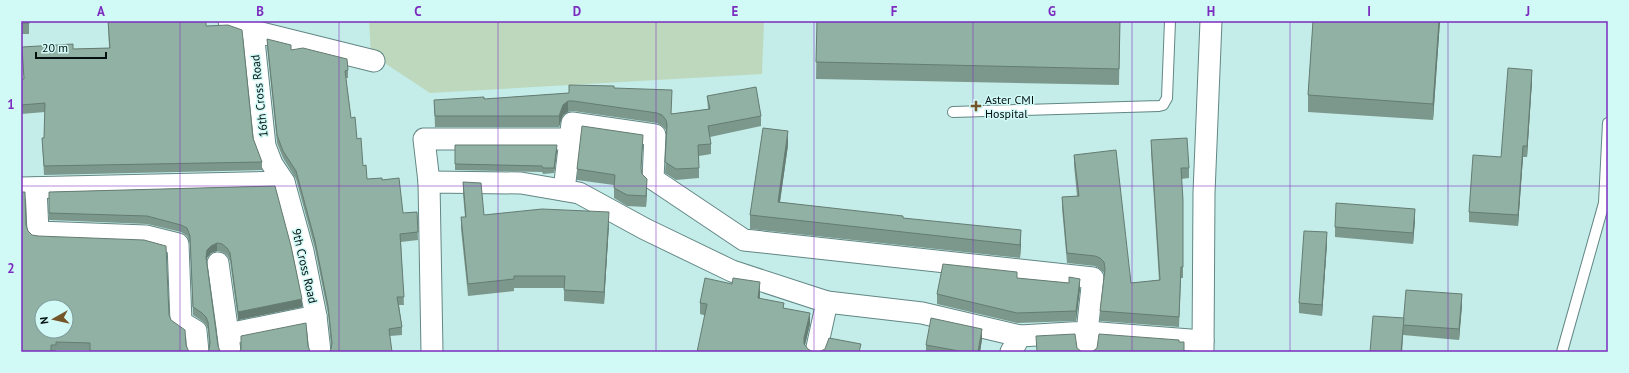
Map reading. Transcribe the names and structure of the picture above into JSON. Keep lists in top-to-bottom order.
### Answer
{
  "streets": {
    "street": ["16th Cross Road", "9th Cross Road"]
  },
  "crossings": [
    ["16th Cross Road", "9th Cross Road"]
  ],
  "places": {
    "health": ["Aster CMI Hospital"]
  },
  "scale_bar": "20 m",
  "north": "left",
  "grid": {
    "columns": [
      "A",
      "B",
      "C",
      "D",
      "E",
      "F",
      "G",
      "H",
      "I",
      "J"
    ],
    "rows": ["1", "2"]
  }
}
